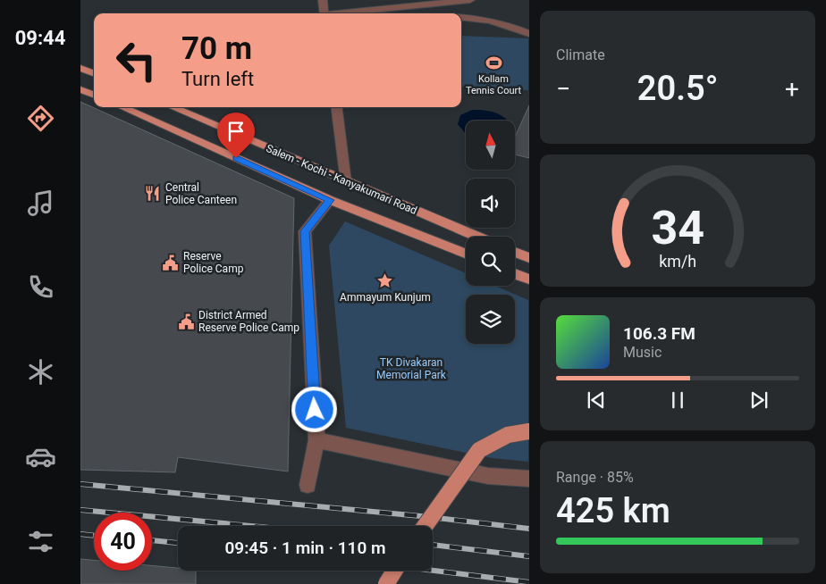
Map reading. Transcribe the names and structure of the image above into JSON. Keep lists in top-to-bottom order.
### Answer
{
  "streets": {
    "main road": ["Salem - Kochi - Kanyakumari Road"]
  },
  "parks": ["TK Divakaran Memorial Park"],
  "places": {
    "sports": ["Kollam Tennis Court"],
    "restaurant": ["Central Police Canteen"],
    "public building": ["Reserve Police Camp", "District Armed Reserve Police Camp"],
    "place": ["Ammayum Kunjum"]
  },
  "north": "top",
  "page": {
    "tabs": "09:44",
    "tile": [
      "Climate",
      ["Range · 85%", "425 km"]
    ],
    "turn": ["70 m", "Turn left"],
    "heat": ["−", "20.5°", "+"],
    "song": ["106.3 FM", "Music"],
    "limit": "40",
    "trip": "09:45 · 1 min · 110 m",
    "gauge": ["34", "km/h"]
  }
}
